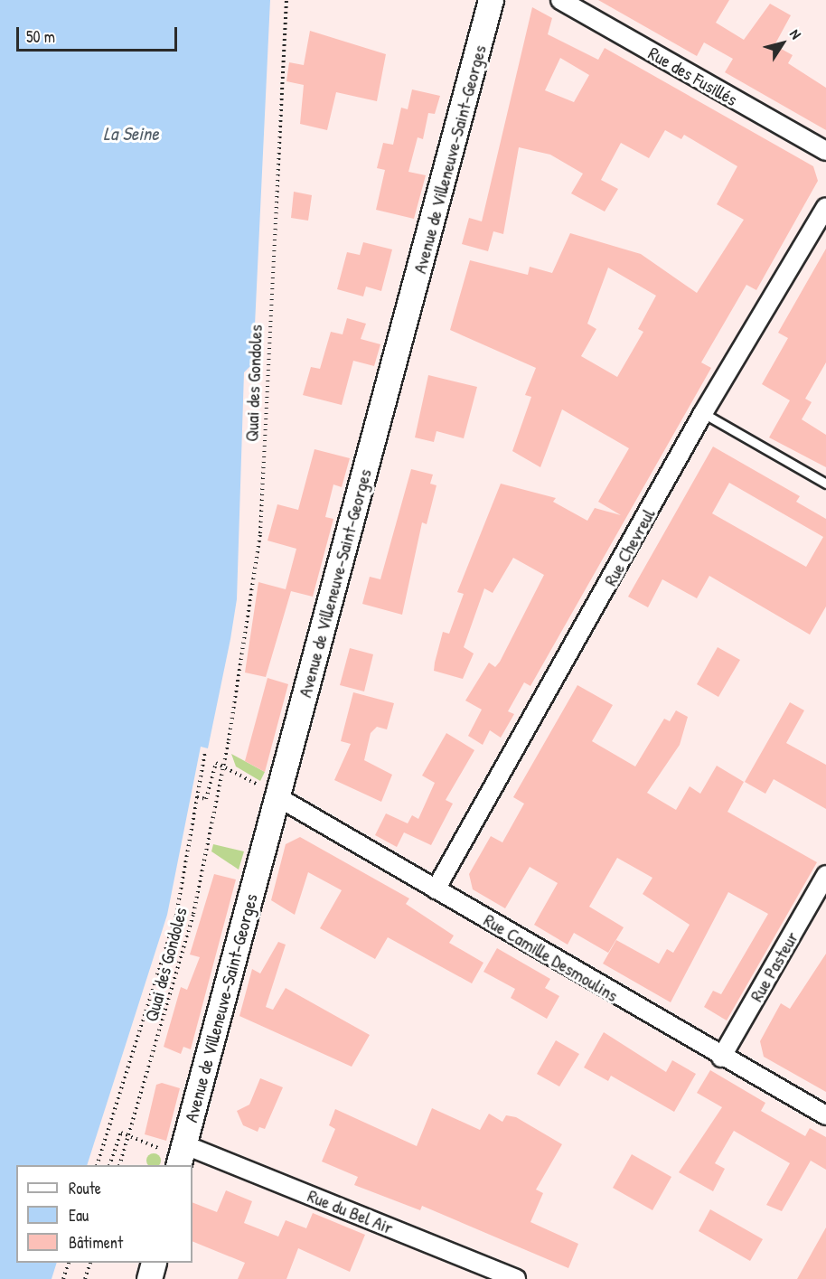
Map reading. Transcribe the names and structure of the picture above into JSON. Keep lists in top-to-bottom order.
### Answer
{
  "streets": {
    "main road": ["Avenue de Villeneuve-Saint-Georges"],
    "street": [
      "Rue des Fusillés",
      "Rue Chevreul",
      "Rue Camille Desmoulins",
      "Rue Pasteur",
      "Rue du Bel Air"
    ],
    "path": ["Quai des Gondoles"]
  },
  "crossings": [
    ["Avenue de Villeneuve-Saint-Georges", "Rue Camille Desmoulins"],
    ["Avenue de Villeneuve-Saint-Georges", "Rue du Bel Air"],
    ["Rue Chevreul", "Rue Camille Desmoulins"],
    ["Rue Camille Desmoulins", "Rue Pasteur"]
  ],
  "water": ["La Seine"],
  "legend": ["Route", "Eau", "Bâtiment"],
  "scale_bar": "50 m",
  "north": "top right"
}
